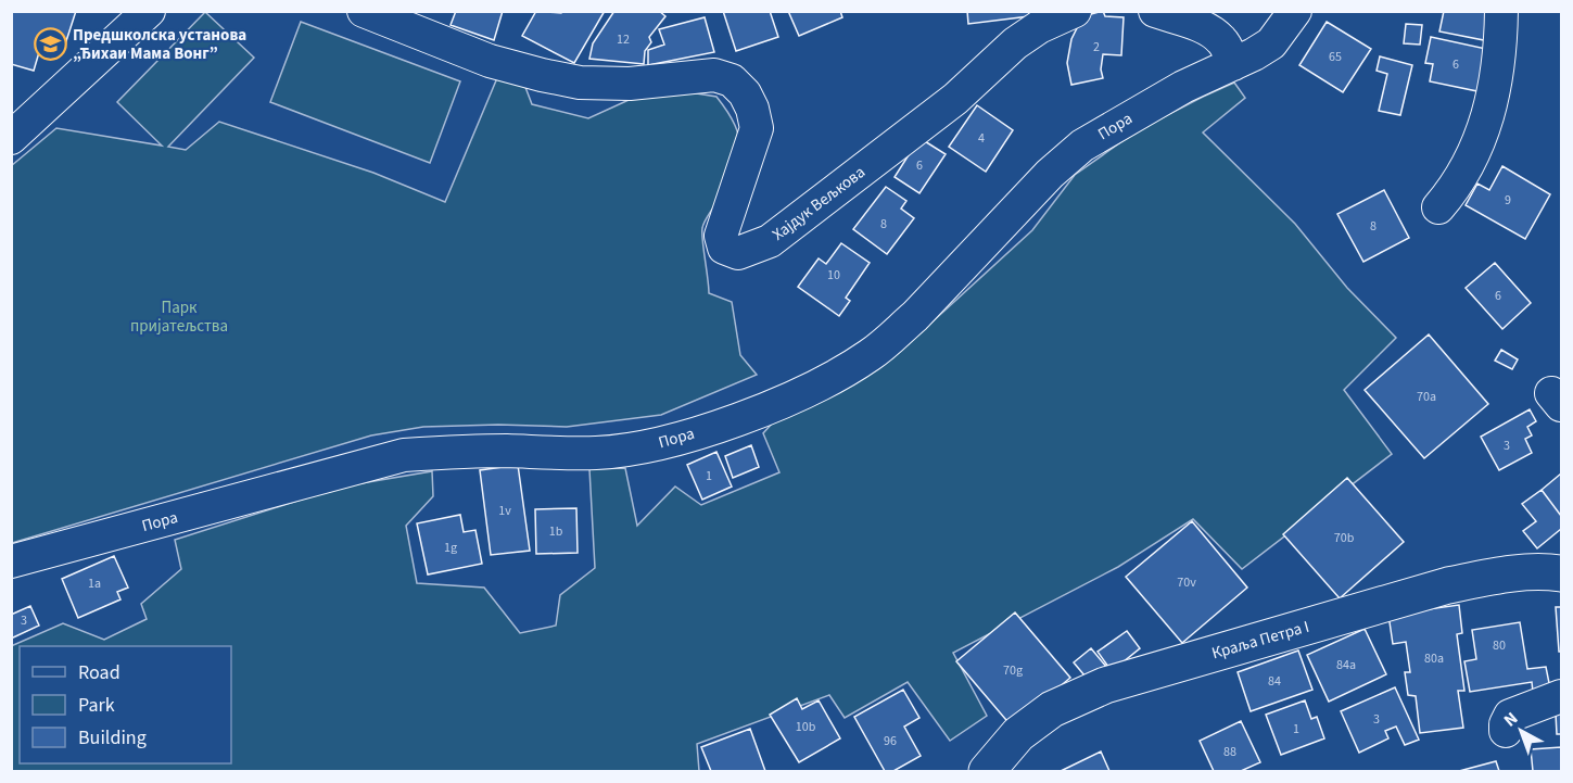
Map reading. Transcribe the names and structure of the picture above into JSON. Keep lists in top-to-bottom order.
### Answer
{
  "streets": {
    "main road": ["Краља Петра I"],
    "street": ["Пора", "Хајдук Вељкова"]
  },
  "parks": ["Парк пријатељства"],
  "places": {
    "school or university": ["Предшколска установа „Ђихаи Мама Вонг”"]
  },
  "house_numbers": [
    "12",
    "2",
    "65",
    "6",
    "4",
    "6",
    "9",
    "8",
    "8",
    "10",
    "6",
    "70a",
    "3",
    "1",
    "1v",
    "1b",
    "70b",
    "1g",
    "70v",
    "1a",
    "3",
    "80",
    "80a",
    "84a",
    "70g",
    "84",
    "3",
    "10b",
    "1",
    "96",
    "88"
  ],
  "legend": ["Road", "Park", "Building"],
  "north": "top left"
}
